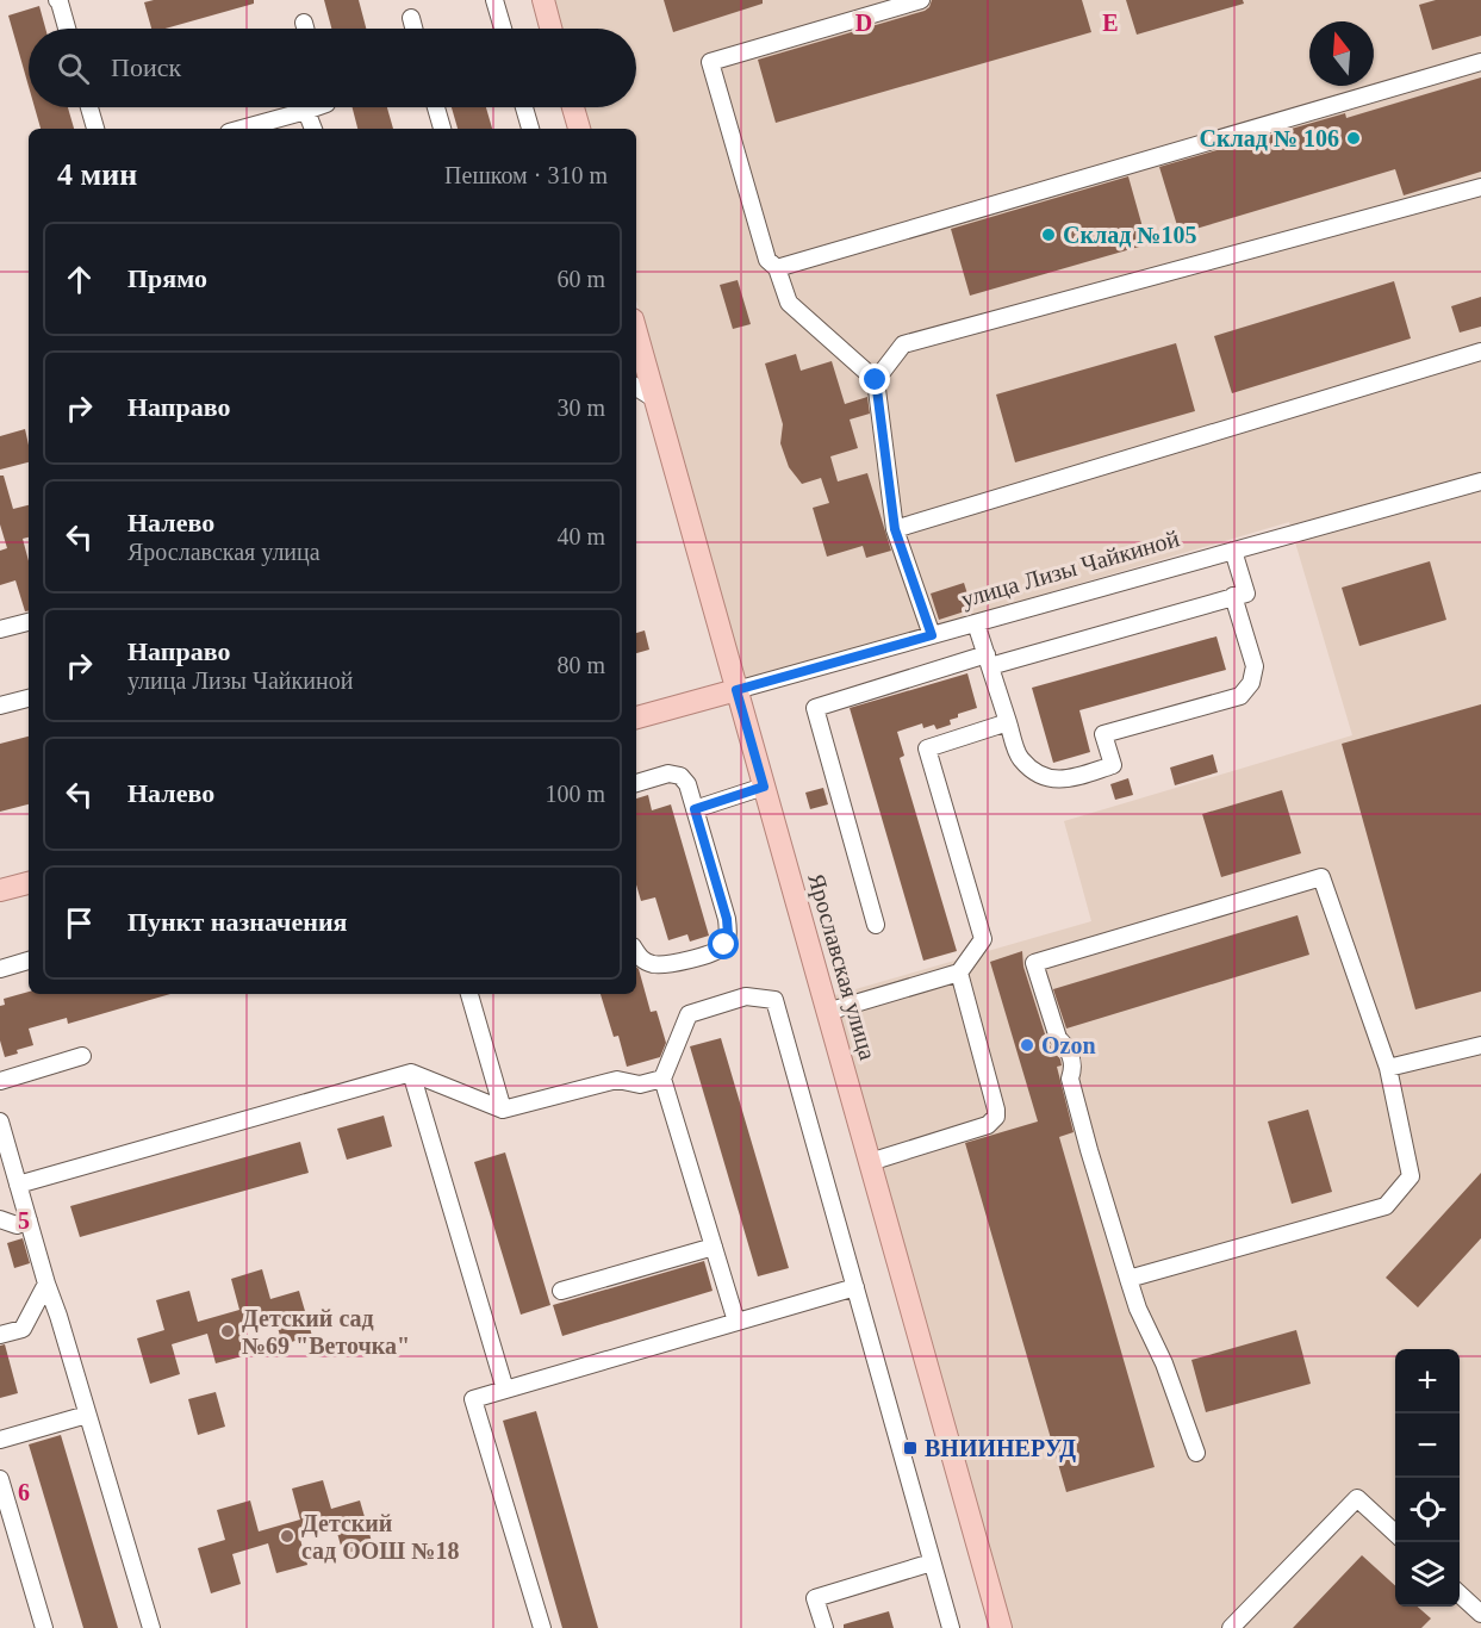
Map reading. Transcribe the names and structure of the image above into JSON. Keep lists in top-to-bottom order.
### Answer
{
  "streets": {
    "main road": ["улица Лизы Чайкиной", "Ярославская улица"]
  },
  "crossings": [
    ["улица Лизы Чайкиной", "Ярославская улица"]
  ],
  "places": {
    "other": [
      "Склад № 106",
      "Склад №105",
      "Ozon",
      "Детский сад №69 \"Веточка\"",
      "Детский сад ООШ №18"
    ],
    "transit": ["ВНИИНЕРУД"]
  },
  "north": "top",
  "page": {
    "search": "Поиск",
    "heading": ["4 мин", "Пешком · 310 m"],
    "list": [
      ["Прямо", "60 m"],
      ["Направо", "30 m"],
      ["Налево", "Ярославская улица", "40 m"],
      ["Направо", "улица Лизы Чайкиной", "80 m"],
      ["Налево", "100 m"],
      "Пункт назначения"
    ],
    "map_buttons": ["+", "−"]
  },
  "grid": {
    "columns": ["D", "E"],
    "rows": ["5", "6"]
  }
}
